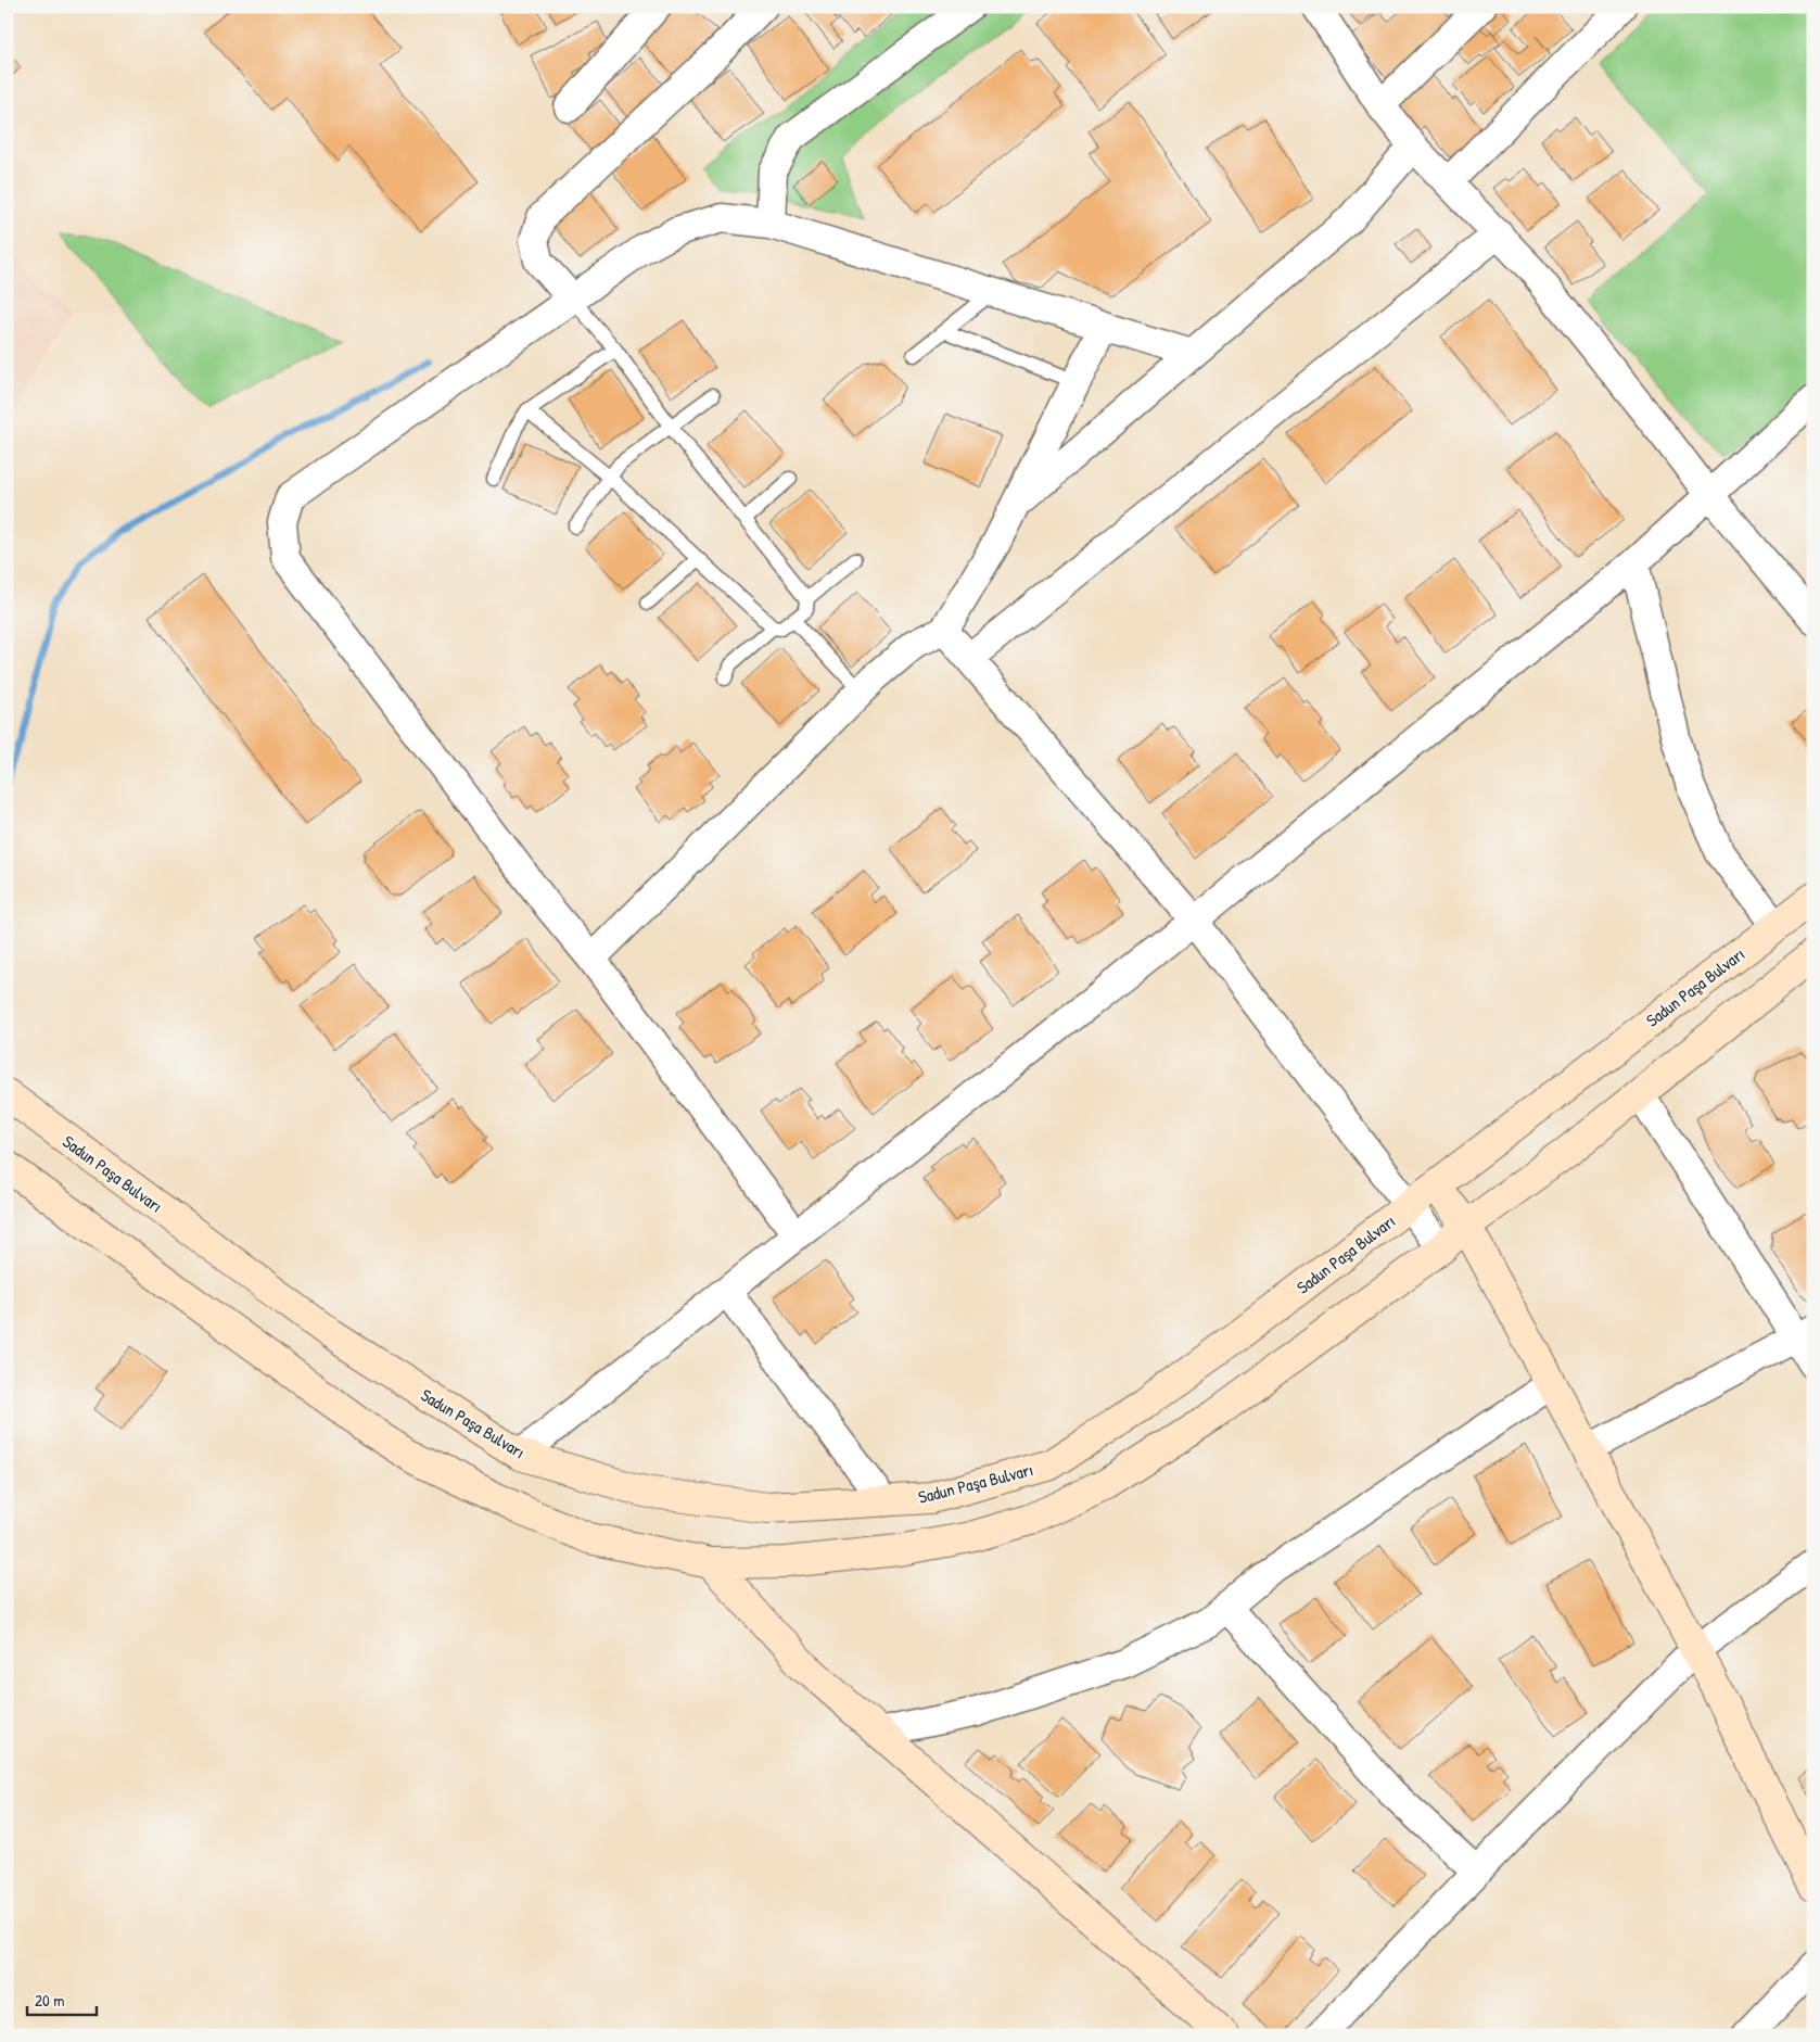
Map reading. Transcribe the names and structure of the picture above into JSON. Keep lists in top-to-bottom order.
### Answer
{
  "streets": {
    "main road": ["Sadun Paşa Bulvarı"]
  },
  "scale_bar": "20 m"
}
